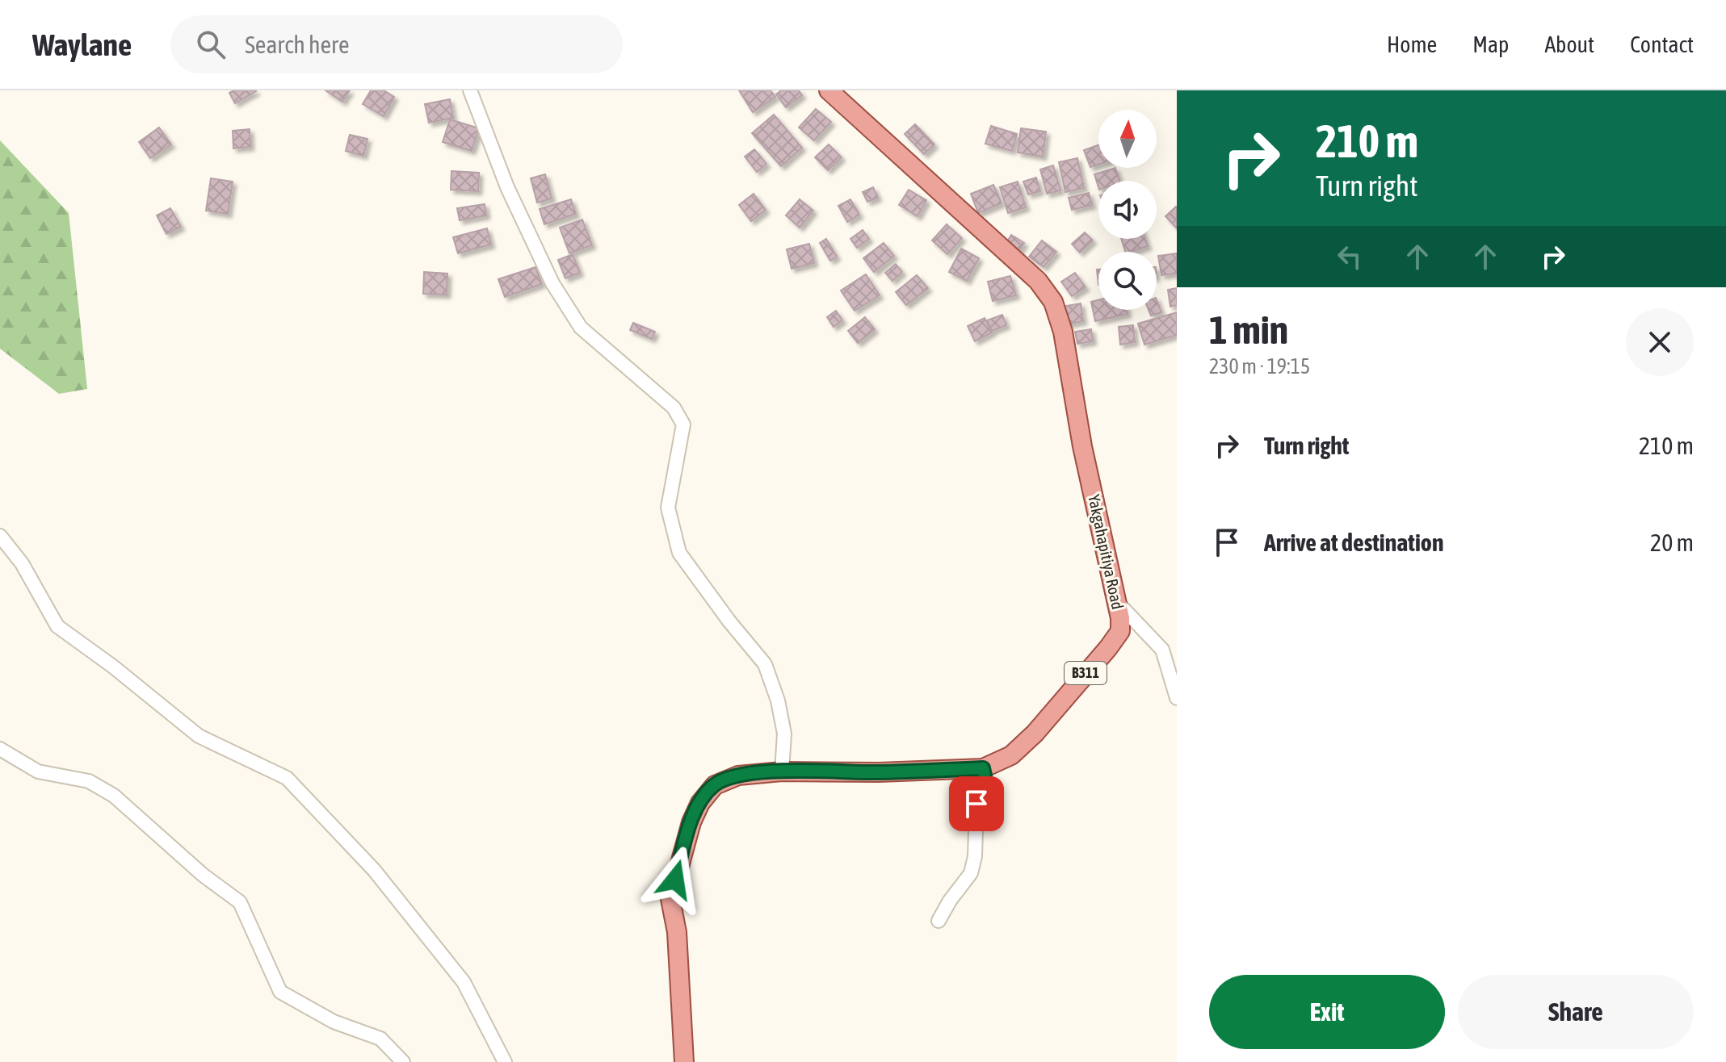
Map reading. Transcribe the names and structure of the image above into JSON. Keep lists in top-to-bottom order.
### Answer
{
  "streets": {
    "main road": ["Yakgahapitiya Road", "B311"]
  },
  "north": "top",
  "page": {
    "header": "Waylane",
    "search": "Search here",
    "nav": [
      "Home",
      "Map",
      "About",
      "Contact"
    ],
    "turn": ["210 m", "Turn right"],
    "heading": ["1 min", "230 m · 19:15"],
    "list": [
      {
        "name": "Turn right",
        "value": "210 m"
      },
      {
        "name": "Arrive at destination",
        "value": "20 m"
      }
    ],
    "buttons": ["Exit", "Share"]
  }
}
